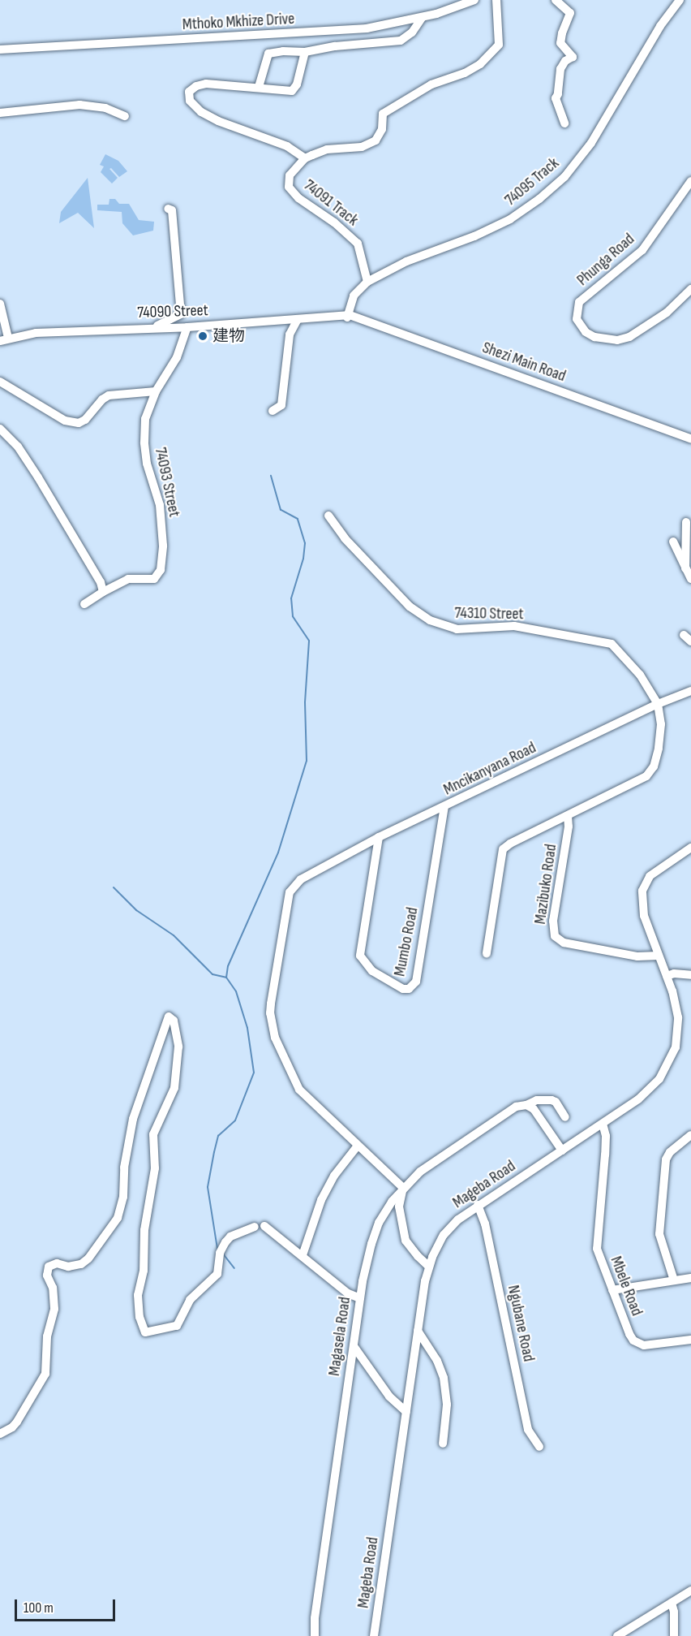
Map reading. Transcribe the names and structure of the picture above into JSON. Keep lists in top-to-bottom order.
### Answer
{
  "streets": {
    "street": [
      "Mthoko Mkhize Drive",
      "74095 Track",
      "74091 Track",
      "Phunga Road",
      "74090 Street",
      "Shezi Main Road",
      "74093 Street",
      "74310 Street",
      "Mncikanyana Road",
      "Mazibuko Road",
      "Mumbo Road",
      "Mageba Road",
      "Mbele Road",
      "Ngubane Road",
      "Magasela Road"
    ]
  },
  "crossings": [
    ["74095 Track", "74091 Track"],
    ["74095 Track", "74090 Street"],
    ["74095 Track", "Shezi Main Road"],
    ["74090 Street", "Shezi Main Road"],
    ["74090 Street", "74093 Street"],
    ["74310 Street", "Mncikanyana Road"],
    ["Mncikanyana Road", "Mumbo Road"],
    ["Mncikanyana Road", "Magasela Road"],
    ["Mazibuko Road", "Mageba Road"],
    ["Mageba Road", "Mbele Road"],
    ["Mageba Road", "Ngubane Road"]
  ],
  "places": ["建物"],
  "scale_bar": "100 m"
}
